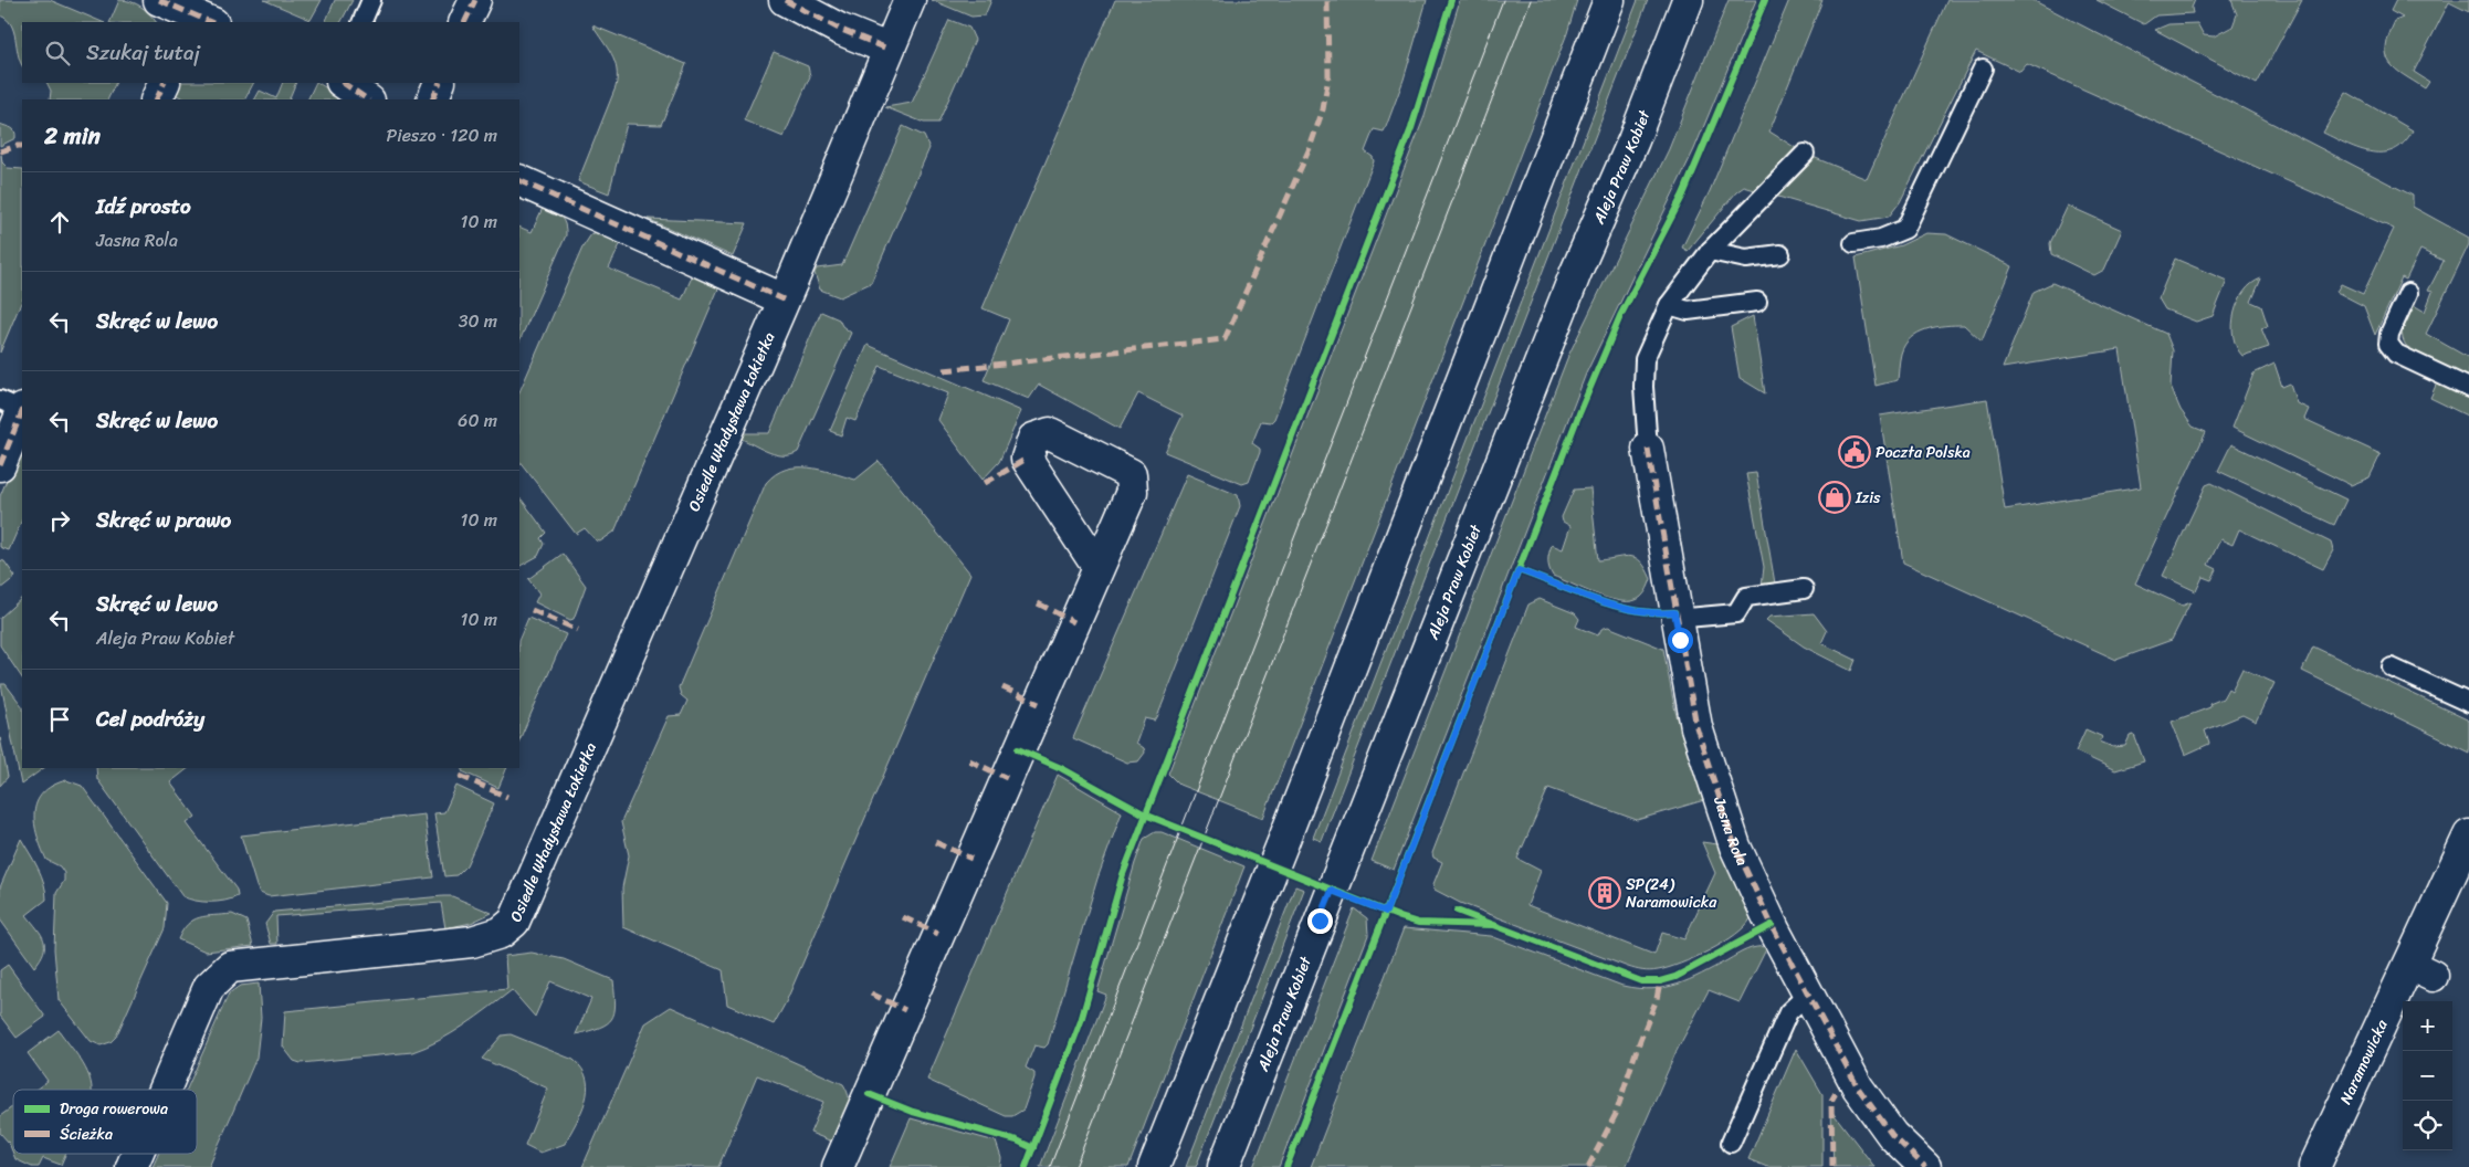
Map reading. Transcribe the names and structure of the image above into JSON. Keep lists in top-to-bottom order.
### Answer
{
  "streets": {
    "street": [
      "Aleja Praw Kobiet",
      "Osiedle Władysława Łokietka",
      "Jasna Rola",
      "Naramowicka"
    ]
  },
  "places": {
    "public building": ["Poczta Polska"],
    "shop": ["Izis"],
    "building": ["SP(24) Naramowicka"]
  },
  "legend": ["Droga rowerowa", "Ścieżka"],
  "page": {
    "search": "Szukaj tutaj",
    "heading": ["2 min", "Pieszo · 120 m"],
    "list": [
      ["Idź prosto", "Jasna Rola", "10 m"],
      ["Skręć w lewo", "30 m"],
      ["Skręć w lewo", "60 m"],
      ["Skręć w prawo", "10 m"],
      ["Skręć w lewo", "Aleja Praw Kobiet", "10 m"],
      "Cel podróży"
    ],
    "map_buttons": ["+", "−"]
  }
}
